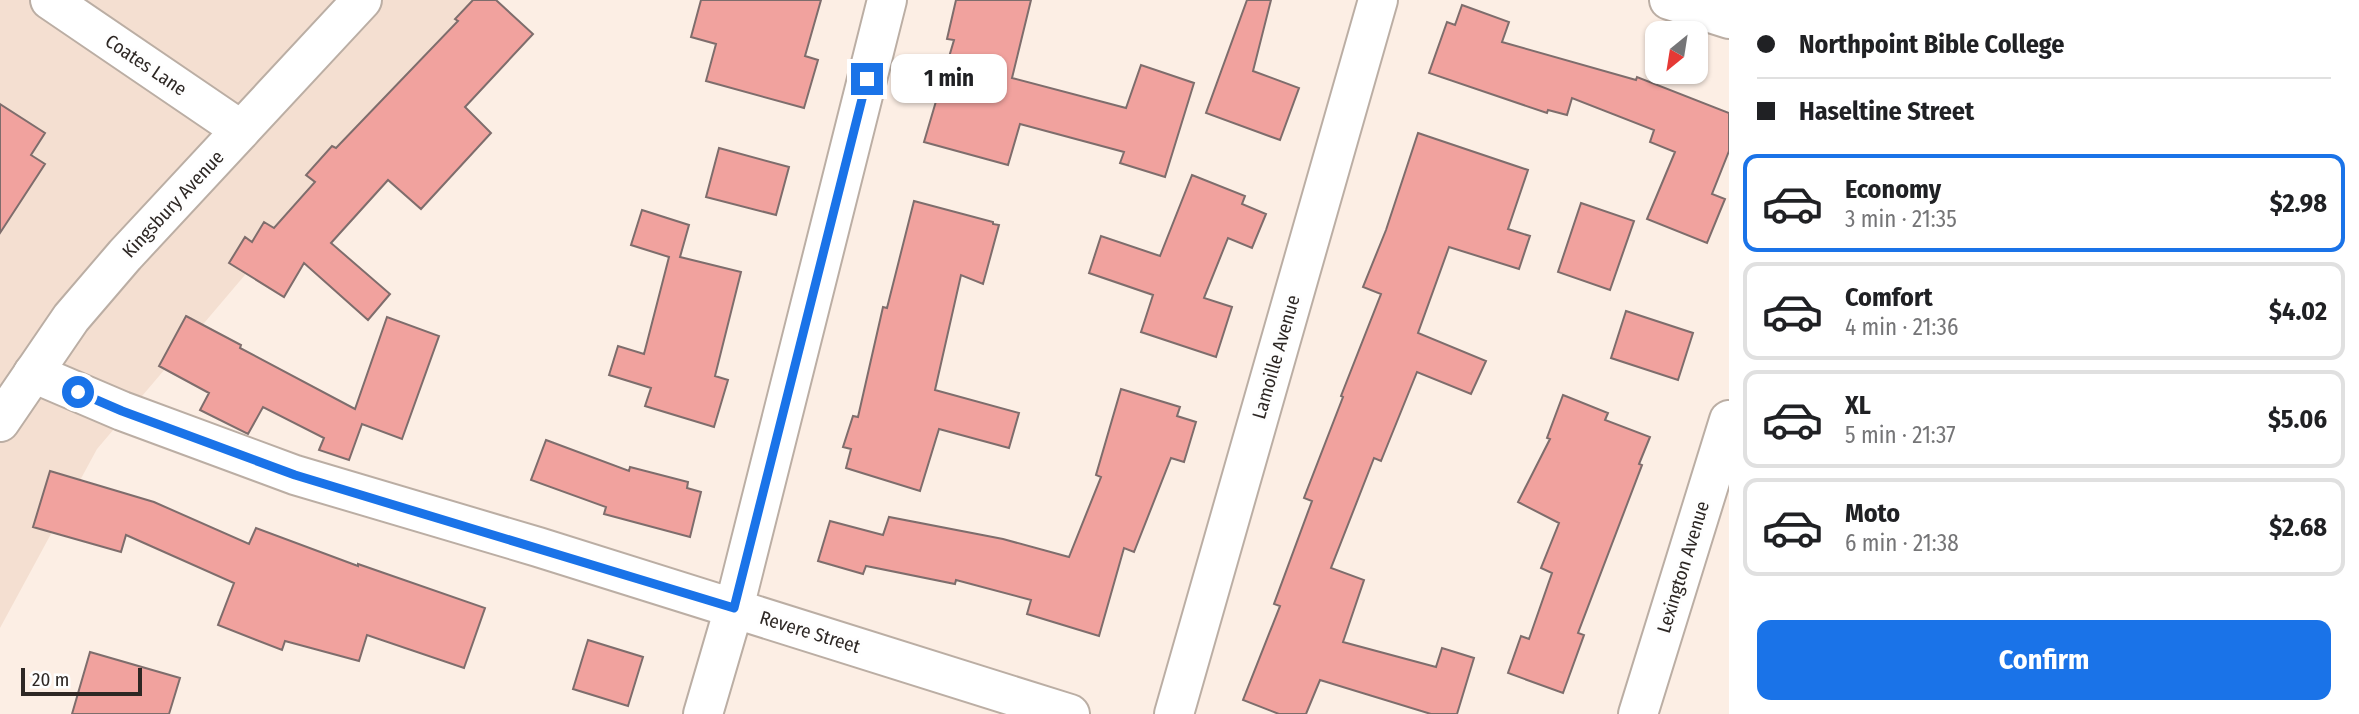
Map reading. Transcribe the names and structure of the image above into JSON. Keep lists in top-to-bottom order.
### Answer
{
  "streets": {
    "street": [
      "Coates Lane",
      "Kingsbury Avenue",
      "Lamoille Avenue",
      "Lexington Avenue",
      "Revere Street"
    ]
  },
  "crossings": [
    ["Coates Lane", "Kingsbury Avenue"],
    ["Kingsbury Avenue", "Revere Street"]
  ],
  "scale_bar": "20 m",
  "north": "bottom left",
  "page": {
    "banner": ["Northpoint Bible College", "Haseltine Street"],
    "bubble": "1 min",
    "list": [
      {
        "name": "Economy",
        "note": "3 min · 21:35",
        "value": "$2.98"
      },
      {
        "name": "Comfort",
        "note": "4 min · 21:36",
        "value": "$4.02"
      },
      {
        "name": "XL",
        "note": "5 min · 21:37",
        "value": "$5.06"
      },
      {
        "name": "Moto",
        "note": "6 min · 21:38",
        "value": "$2.68"
      }
    ],
    "buttons": "Confirm",
    "scale": "20 m"
  }
}
